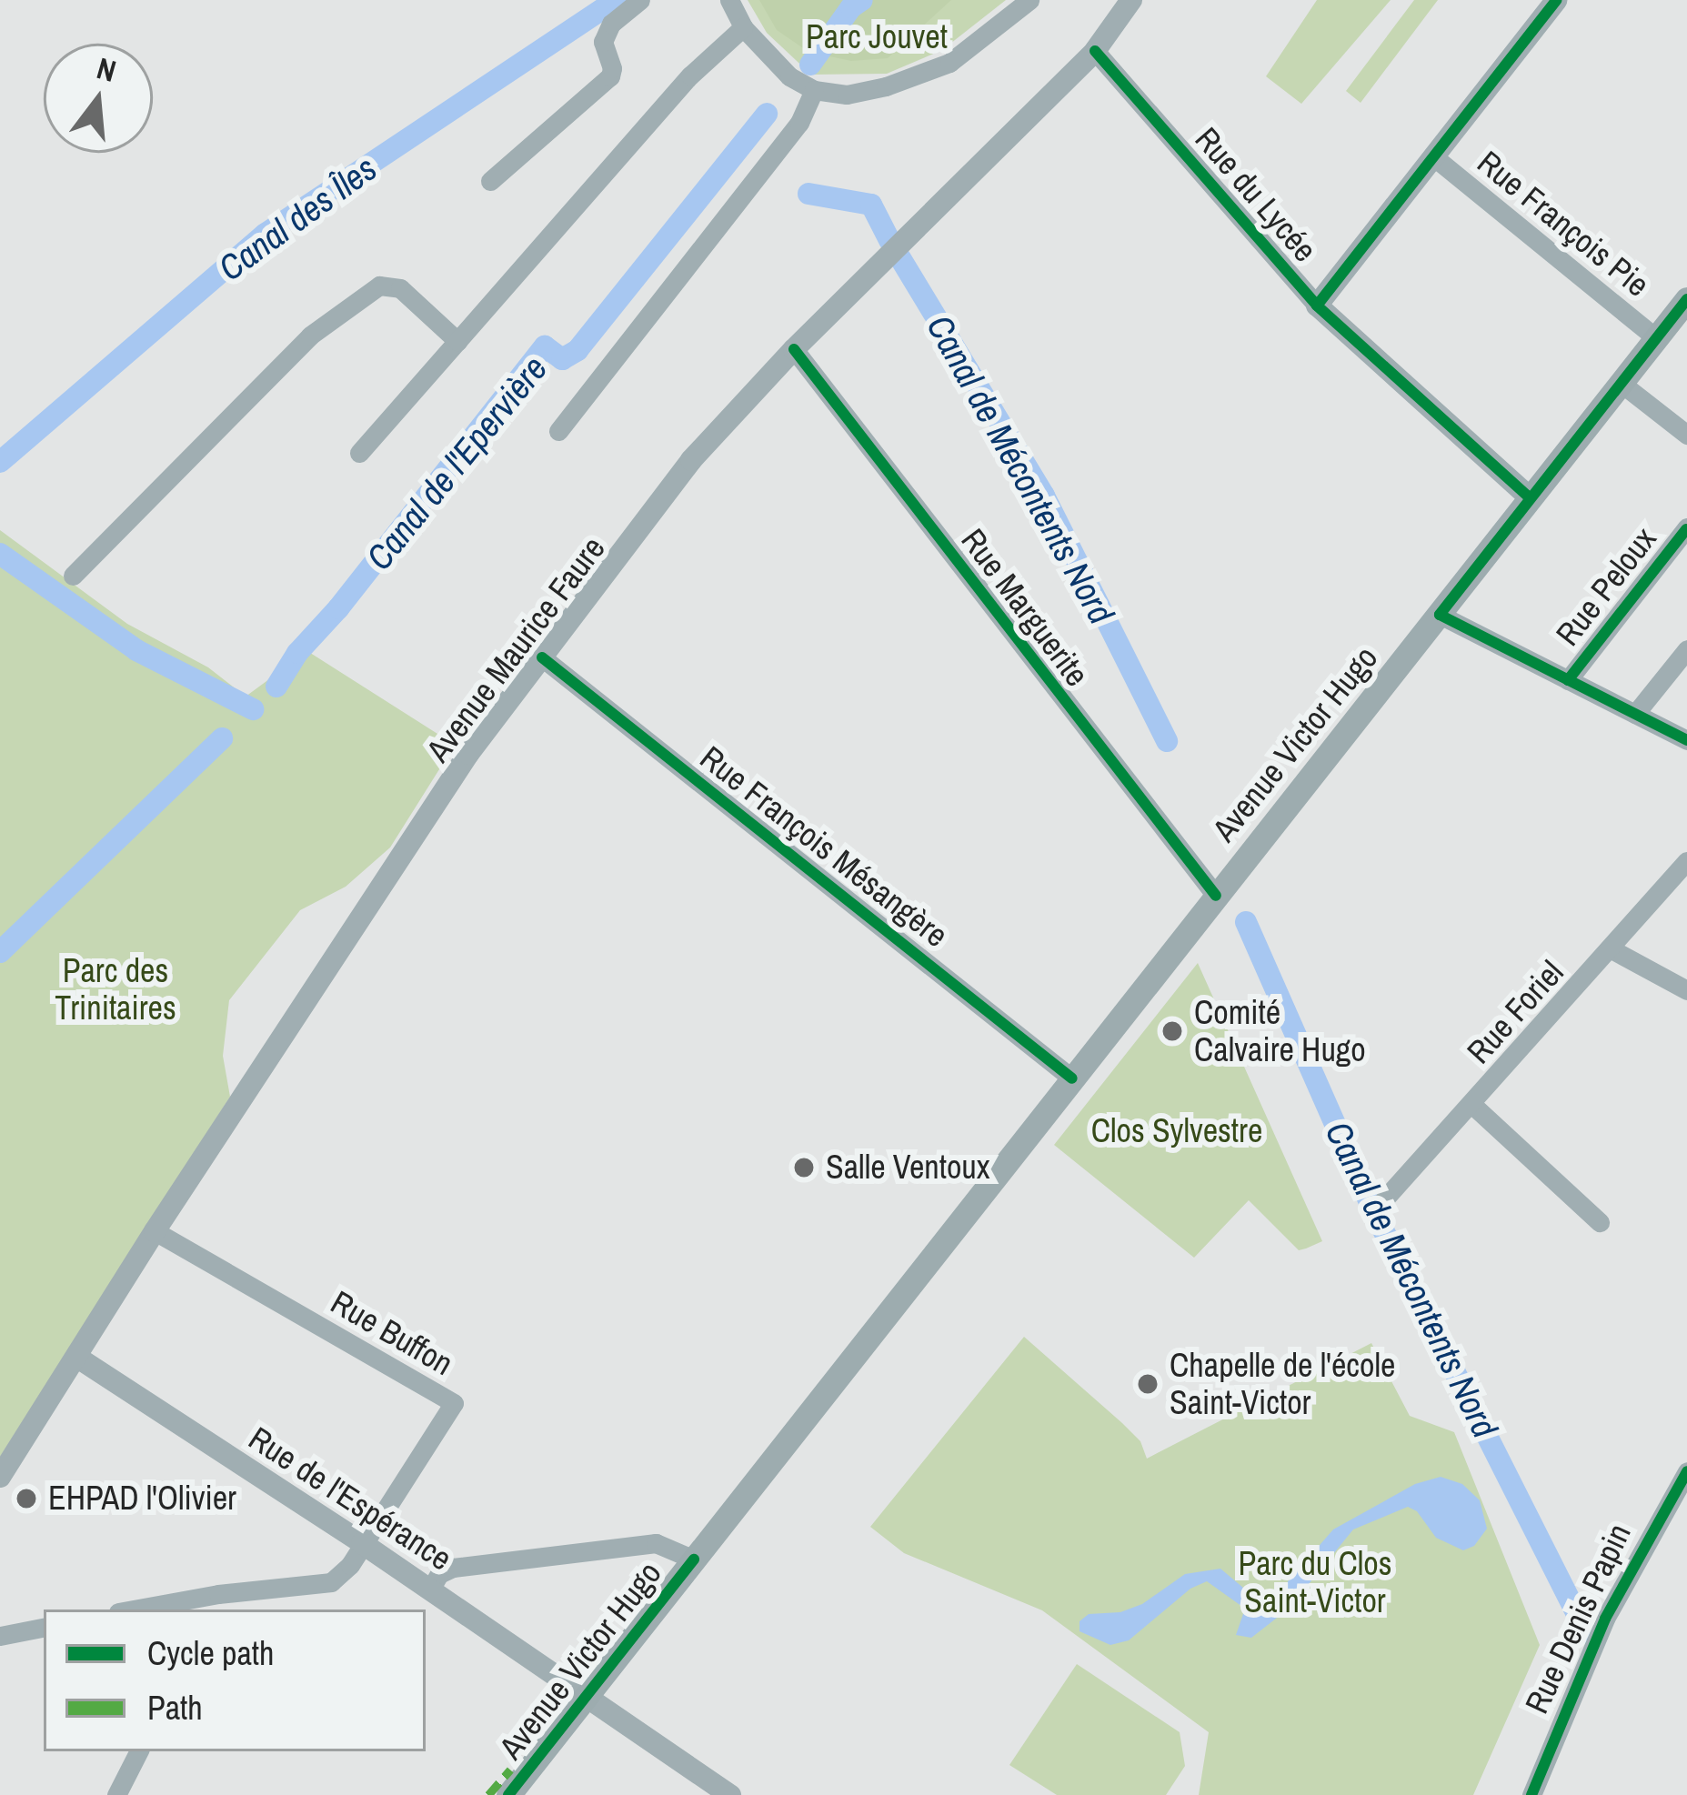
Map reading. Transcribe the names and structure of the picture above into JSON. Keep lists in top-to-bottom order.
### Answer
{
  "streets": {
    "main road": ["Avenue Victor Hugo"],
    "street": [
      "Rue du Lycée",
      "Rue François Pie",
      "Rue Peloux",
      "Rue Marguerite",
      "Avenue Maurice Faure",
      "Rue François Mésangère",
      "Rue Foriel",
      "Rue Buffon",
      "Rue de l'Espérance",
      "Rue Denis Papin"
    ]
  },
  "crossings": [
    ["Rue du Lycée", "Avenue Maurice Faure"],
    ["Rue du Lycée", "Avenue Victor Hugo"],
    ["Rue François Pie", "Avenue Victor Hugo"],
    ["Rue Marguerite", "Avenue Maurice Faure"],
    ["Rue Marguerite", "Avenue Victor Hugo"],
    ["Avenue Maurice Faure", "Rue François Mésangère"],
    ["Avenue Maurice Faure", "Rue Buffon"],
    ["Avenue Maurice Faure", "Rue de l'Espérance"],
    ["Avenue Victor Hugo", "Rue François Mésangère"],
    ["Avenue Victor Hugo", "Rue de l'Espérance"],
    ["Rue Buffon", "Rue de l'Espérance"]
  ],
  "water": ["Canal des Îles", "Canal de l'Epervière", "Canal de Mécontents Nord"],
  "parks": [
    "Parc Jouvet",
    "Parc des Trinitaires",
    "Clos Sylvestre",
    "Parc du Clos Saint-Victor"
  ],
  "places": [
    "Comité Calvaire Hugo",
    "Salle Ventoux",
    "Chapelle de l'école Saint-Victor",
    "EHPAD l'Olivier"
  ],
  "legend": ["Cycle path", "Path"],
  "north": "top"
}
